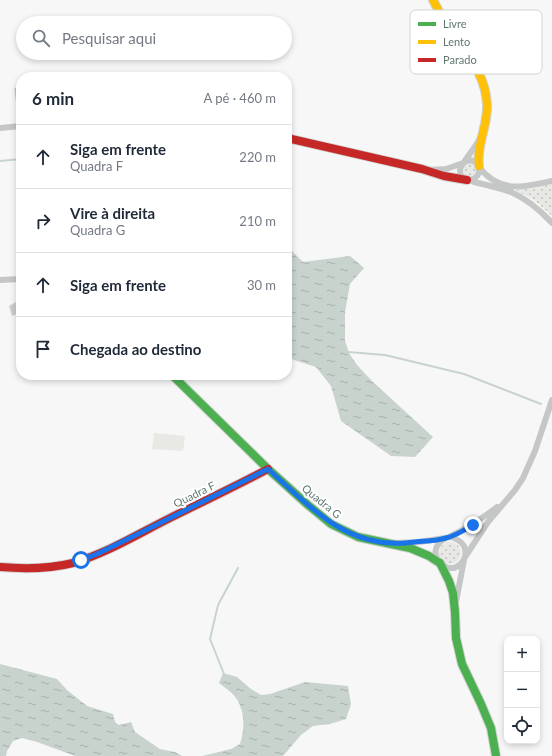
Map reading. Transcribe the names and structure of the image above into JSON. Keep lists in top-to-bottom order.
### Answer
{
  "streets": {
    "street": ["Quadra F", "Quadra G"]
  },
  "crossings": [
    ["Quadra F", "Quadra G"]
  ],
  "legend": ["Livre", "Lento", "Parado"],
  "page": {
    "search": "Pesquisar aqui",
    "heading": ["6 min", "A pé · 460 m"],
    "list": [
      ["Siga em frente", "Quadra F", "220 m"],
      ["Vire à direita", "Quadra G", "210 m"],
      ["Siga em frente", "30 m"],
      "Chegada ao destino"
    ],
    "map_buttons": ["+", "−"]
  }
}
